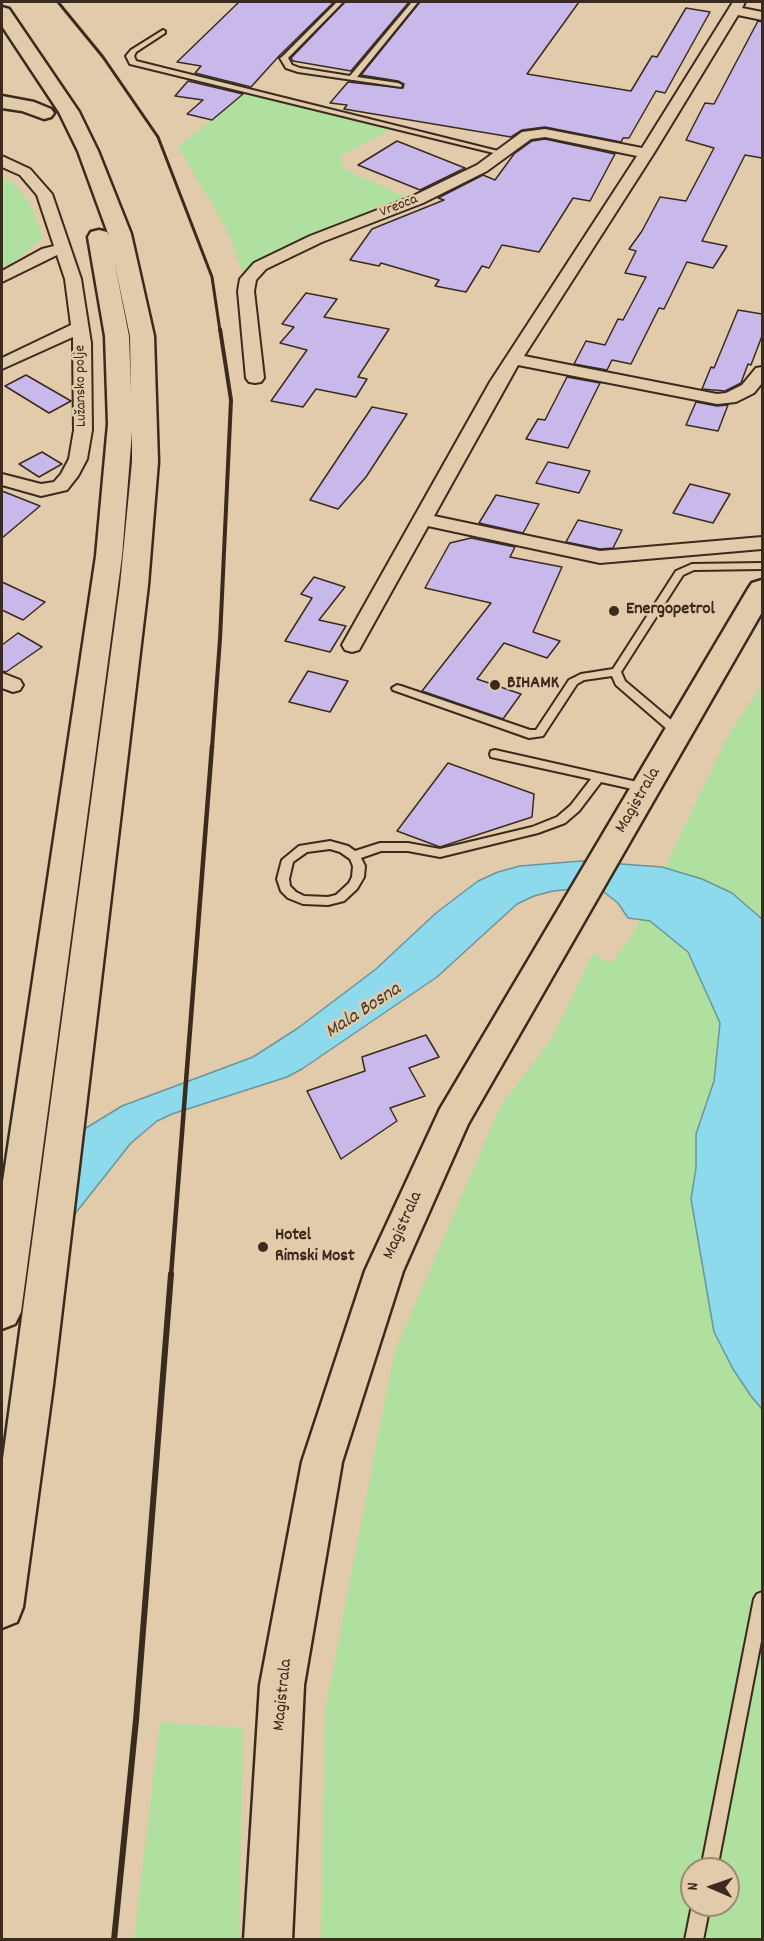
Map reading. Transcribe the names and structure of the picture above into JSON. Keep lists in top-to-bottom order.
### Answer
{
  "streets": {
    "main road": ["Magistrala"],
    "street": ["Vreoca", "Lužansko polje"]
  },
  "water": ["Mala Bosna"],
  "places": ["Energopetrol", "BIHAMK", "Hotel Rimski Most"],
  "north": "left"
}
